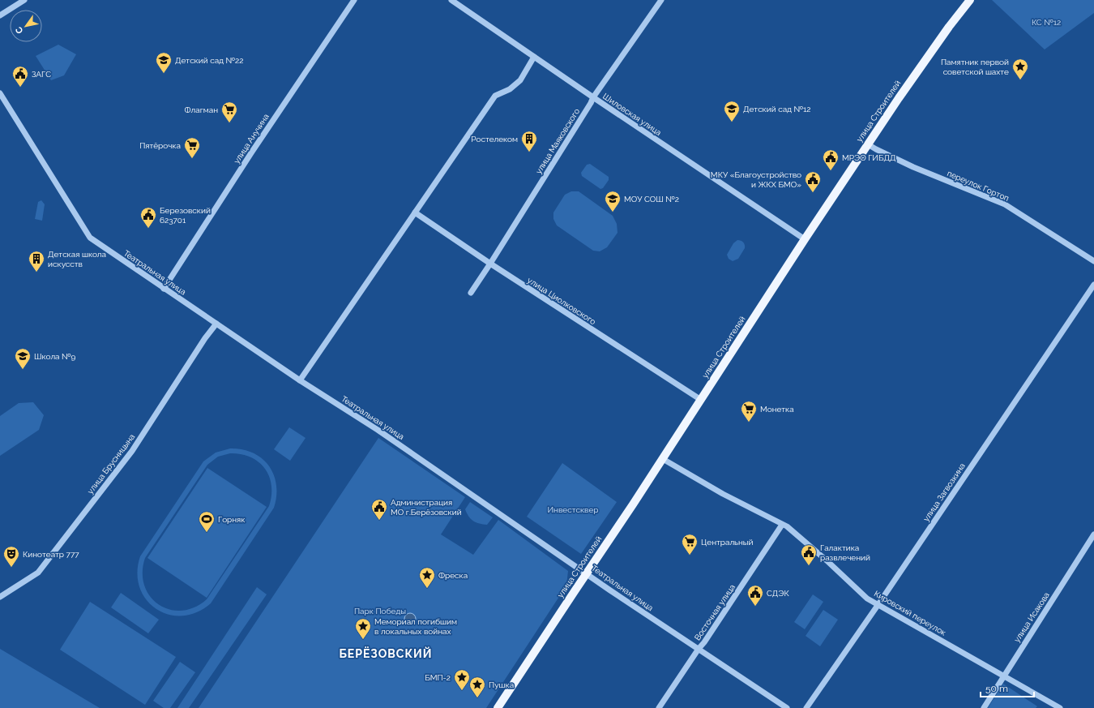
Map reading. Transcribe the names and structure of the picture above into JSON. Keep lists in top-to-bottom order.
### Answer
{
  "streets": {
    "main road": ["улица Строителей"],
    "street": [
      "Шиловская улица",
      "улица Анучина",
      "улица Маяковского",
      "переулок Гортоп",
      "Театральная улица",
      "улица Циолковского",
      "улица Брусницына",
      "улица Загвозкина",
      "Восточная улица",
      "Кировский переулок",
      "улица Исакова"
    ]
  },
  "crossings": [
    ["улица Строителей", "Шиловская улица"],
    ["улица Строителей", "переулок Гортоп"],
    ["улица Строителей", "Театральная улица"],
    ["улица Строителей", "улица Циолковского"],
    ["улица Строителей", "Кировский переулок"],
    ["Шиловская улица", "улица Маяковского"],
    ["улица Анучина", "Театральная улица"],
    ["улица Маяковского", "улица Циолковского"],
    ["Театральная улица", "улица Брусницына"],
    ["Театральная улица", "Восточная улица"],
    ["улица Загвозкина", "Кировский переулок"],
    ["Восточная улица", "Кировский переулок"],
    ["Кировский переулок", "улица Исакова"]
  ],
  "districts": ["БЕРЁЗОВСКИЙ"],
  "parks": ["КС №12", "Инвестсквер", "Парк Победы"],
  "places": {
    "school or university": [
      "Детский сад №22",
      "Детский сад №12",
      "МОУ СОШ №2",
      "Школа №9"
    ],
    "place": [
      "Памятник первой советской шахте",
      "Фреска",
      "Мемориал погибшим в локальных войнах",
      "БМП-2",
      "Пушка"
    ],
    "public building": [
      "ЗАГС",
      "МРЭО ГИБДД",
      "МКУ «Благоустройство и ЖКХ БМО»",
      "Березовский 623701",
      "Администрация МО г.Берёзовский",
      "Галактика развлечений",
      "СДЭК"
    ],
    "supermarket": [
      "Флагман",
      "Пятёрочка",
      "Монетка",
      "Центральный"
    ],
    "building": ["Ростелеком", "Детская школа искусств"],
    "sports": ["Горняк"],
    "theatre": ["Кинотеатр 777"]
  },
  "scale_bar": "50 m",
  "north": "bottom left"
}
